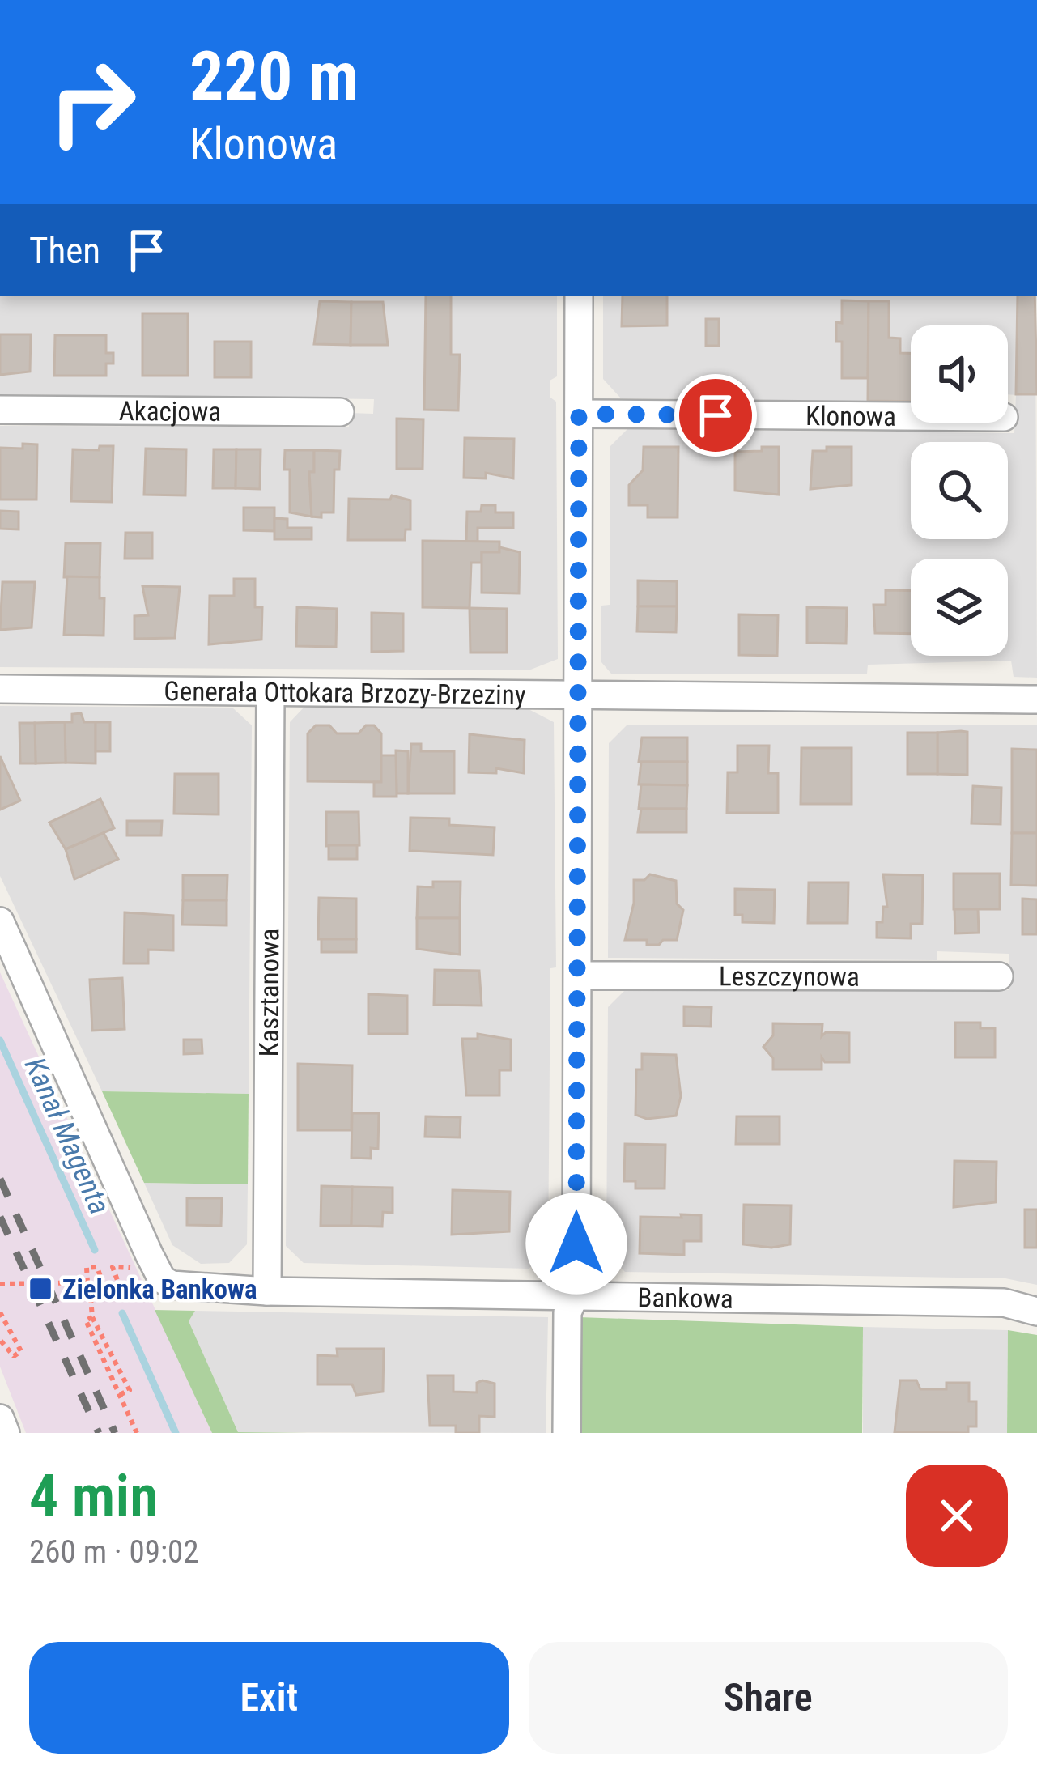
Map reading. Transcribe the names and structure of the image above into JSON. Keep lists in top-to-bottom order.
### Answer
{
  "streets": {
    "street": [
      "Akacjowa",
      "Klonowa",
      "Generała Ottokara Brzozy-Brzeziny",
      "Leszczynowa",
      "Kasztanowa",
      "Bankowa"
    ]
  },
  "crossings": [
    ["Generała Ottokara Brzozy-Brzeziny", "Kasztanowa"],
    ["Kasztanowa", "Bankowa"]
  ],
  "water": ["Kanał Magenta"],
  "places": {
    "transit": ["Zielonka Bankowa"]
  },
  "page": {
    "turn": ["220 m", "Klonowa"],
    "then": "Then",
    "heading": ["4 min", "260 m · 09:02"],
    "buttons": ["Exit", "Share"]
  }
}
